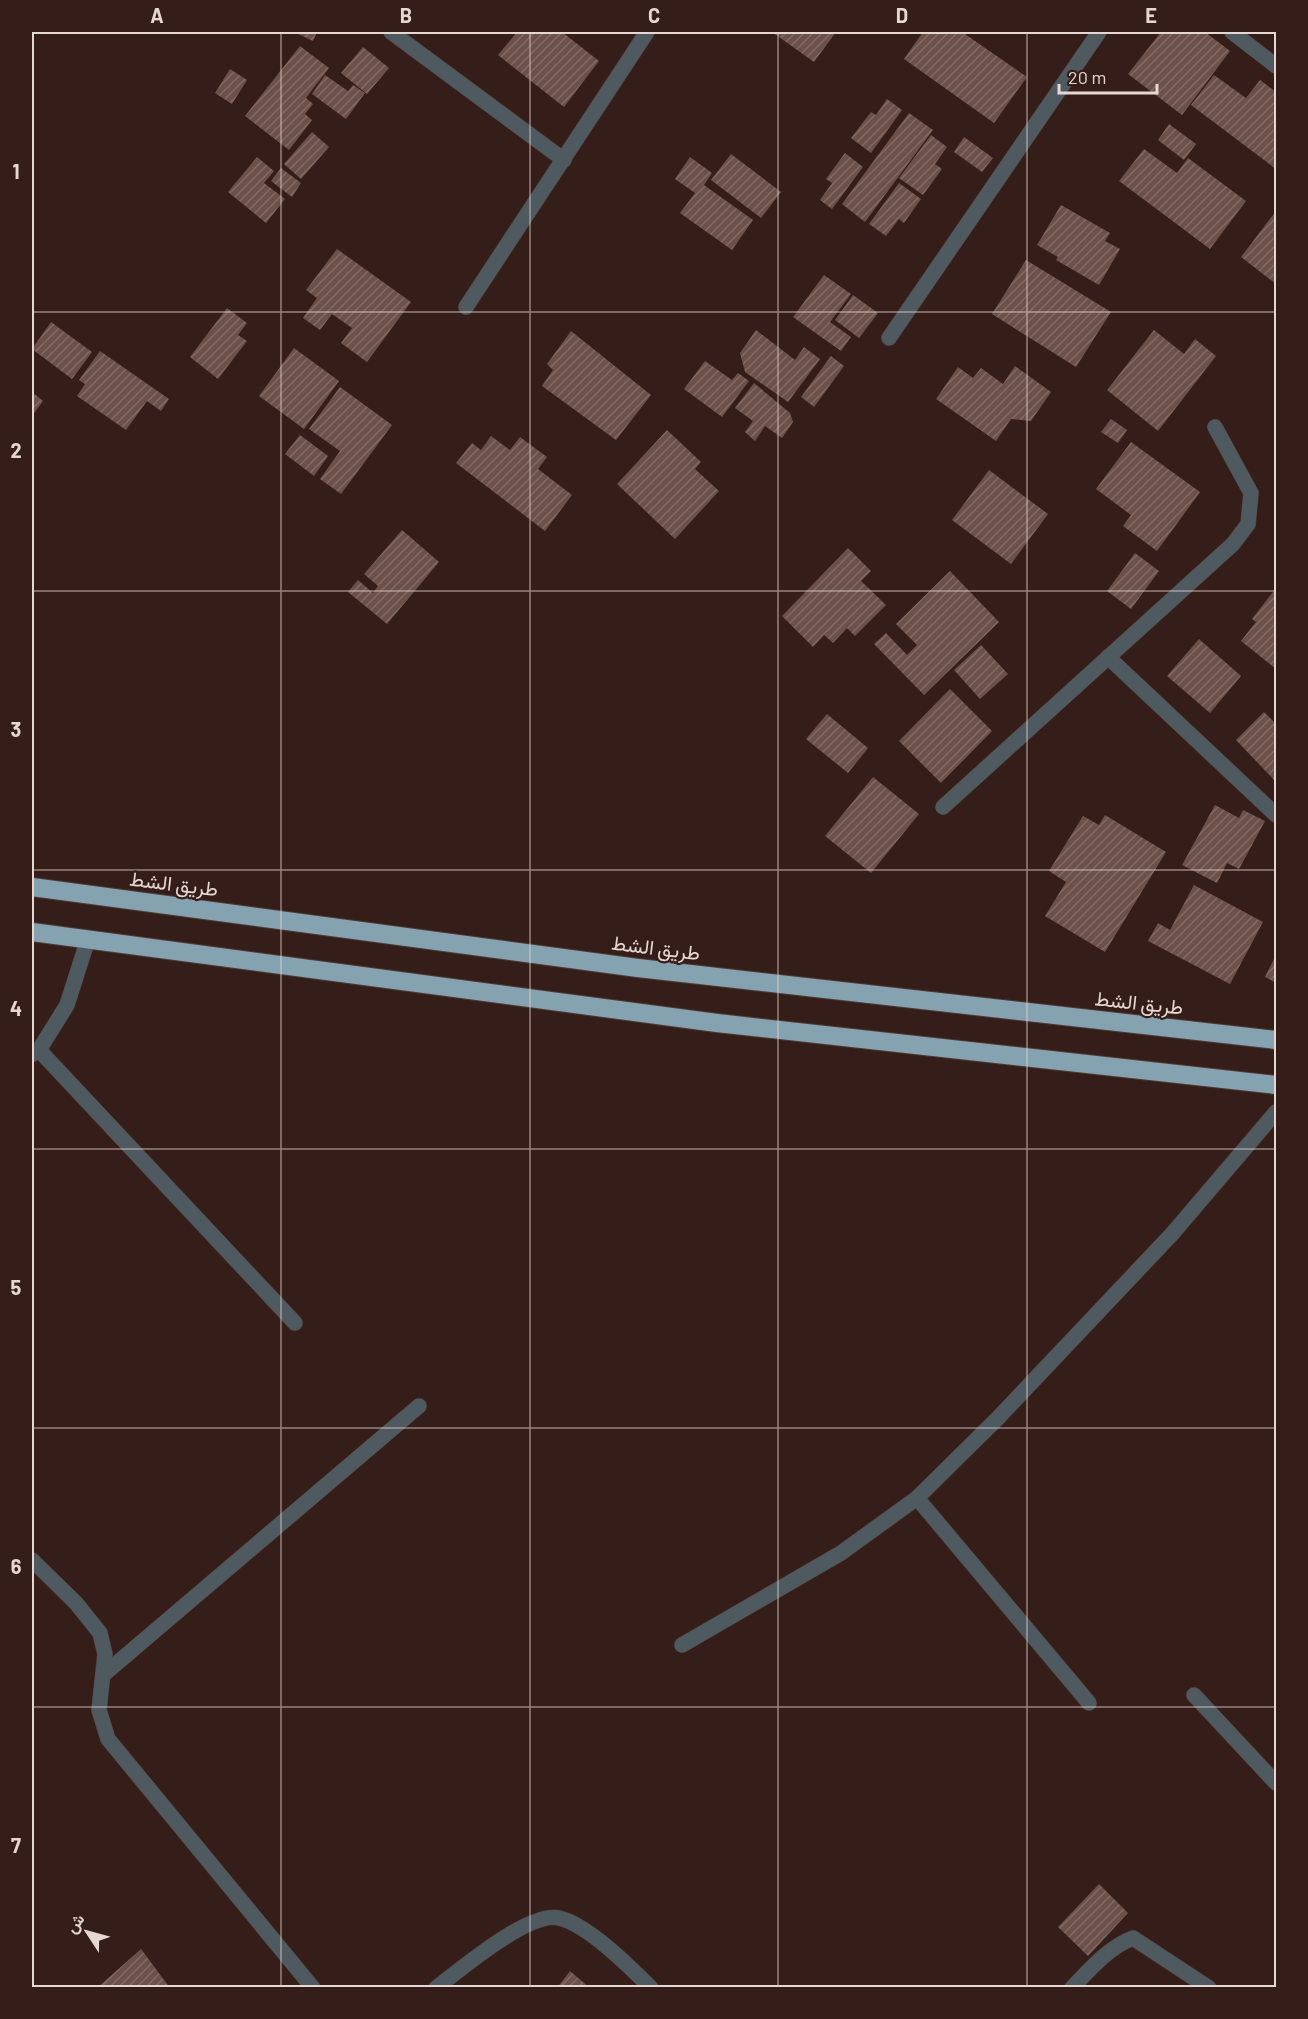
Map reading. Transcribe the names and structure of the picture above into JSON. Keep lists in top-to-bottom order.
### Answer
{
  "streets": {
    "highway": ["طريق الشط"]
  },
  "scale_bar": "20 m",
  "north": "top left",
  "grid": {
    "columns": [
      "A",
      "B",
      "C",
      "D",
      "E"
    ],
    "rows": [
      "1",
      "2",
      "3",
      "4",
      "5",
      "6",
      "7"
    ]
  }
}
